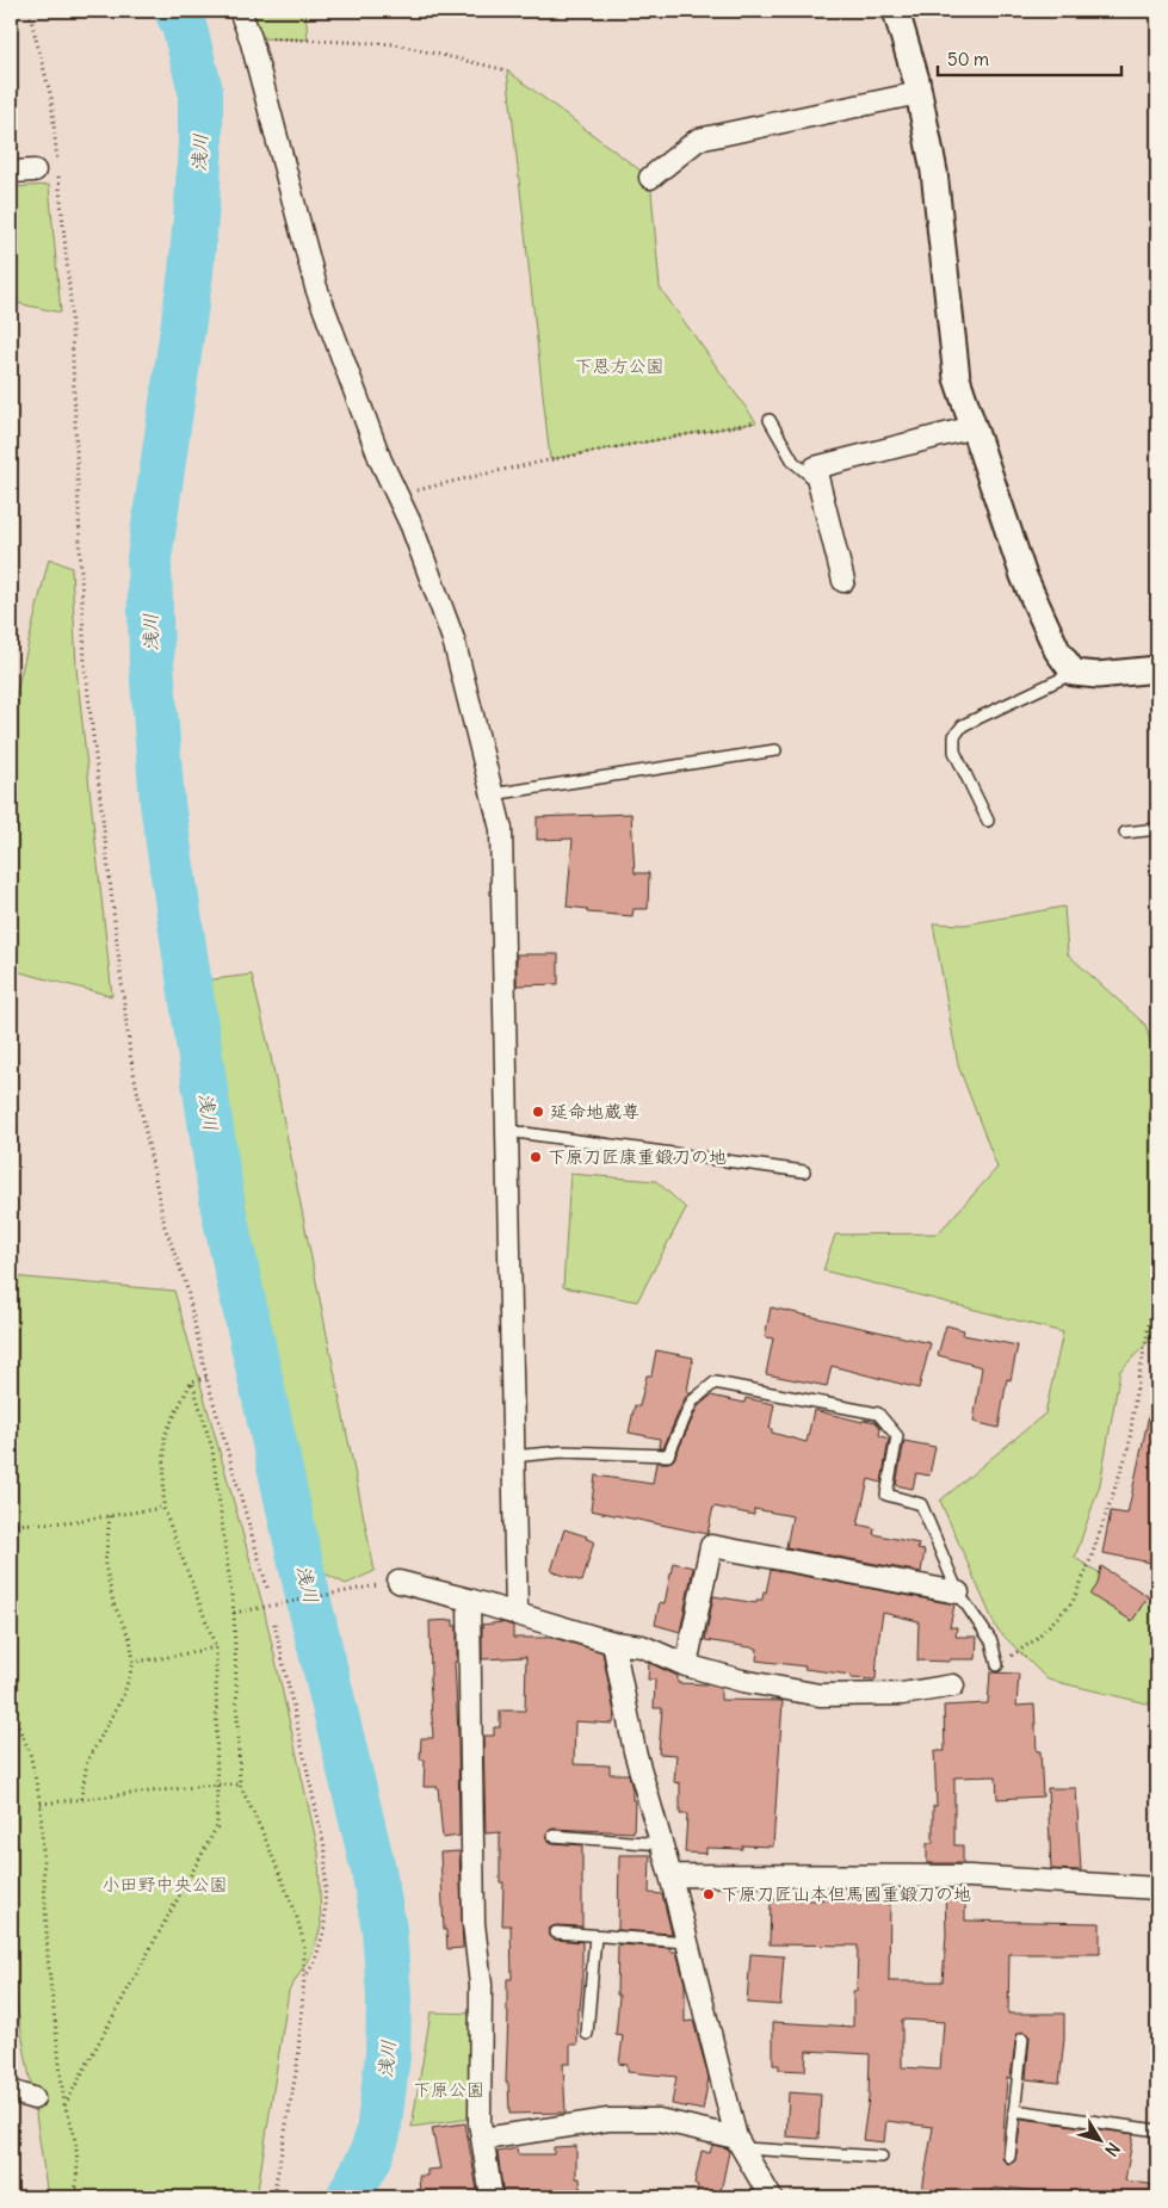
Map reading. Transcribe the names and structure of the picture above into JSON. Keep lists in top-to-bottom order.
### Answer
{
  "water": ["浅川"],
  "parks": ["下恩方公園", "小田野中央公園", "下原公園"],
  "places": ["延命地蔵尊", "下原刀匠康重鍛刀の地", "下原刀匠山本但馬國重鍛刀の地"],
  "scale_bar": "50 m",
  "north": "bottom right"
}
